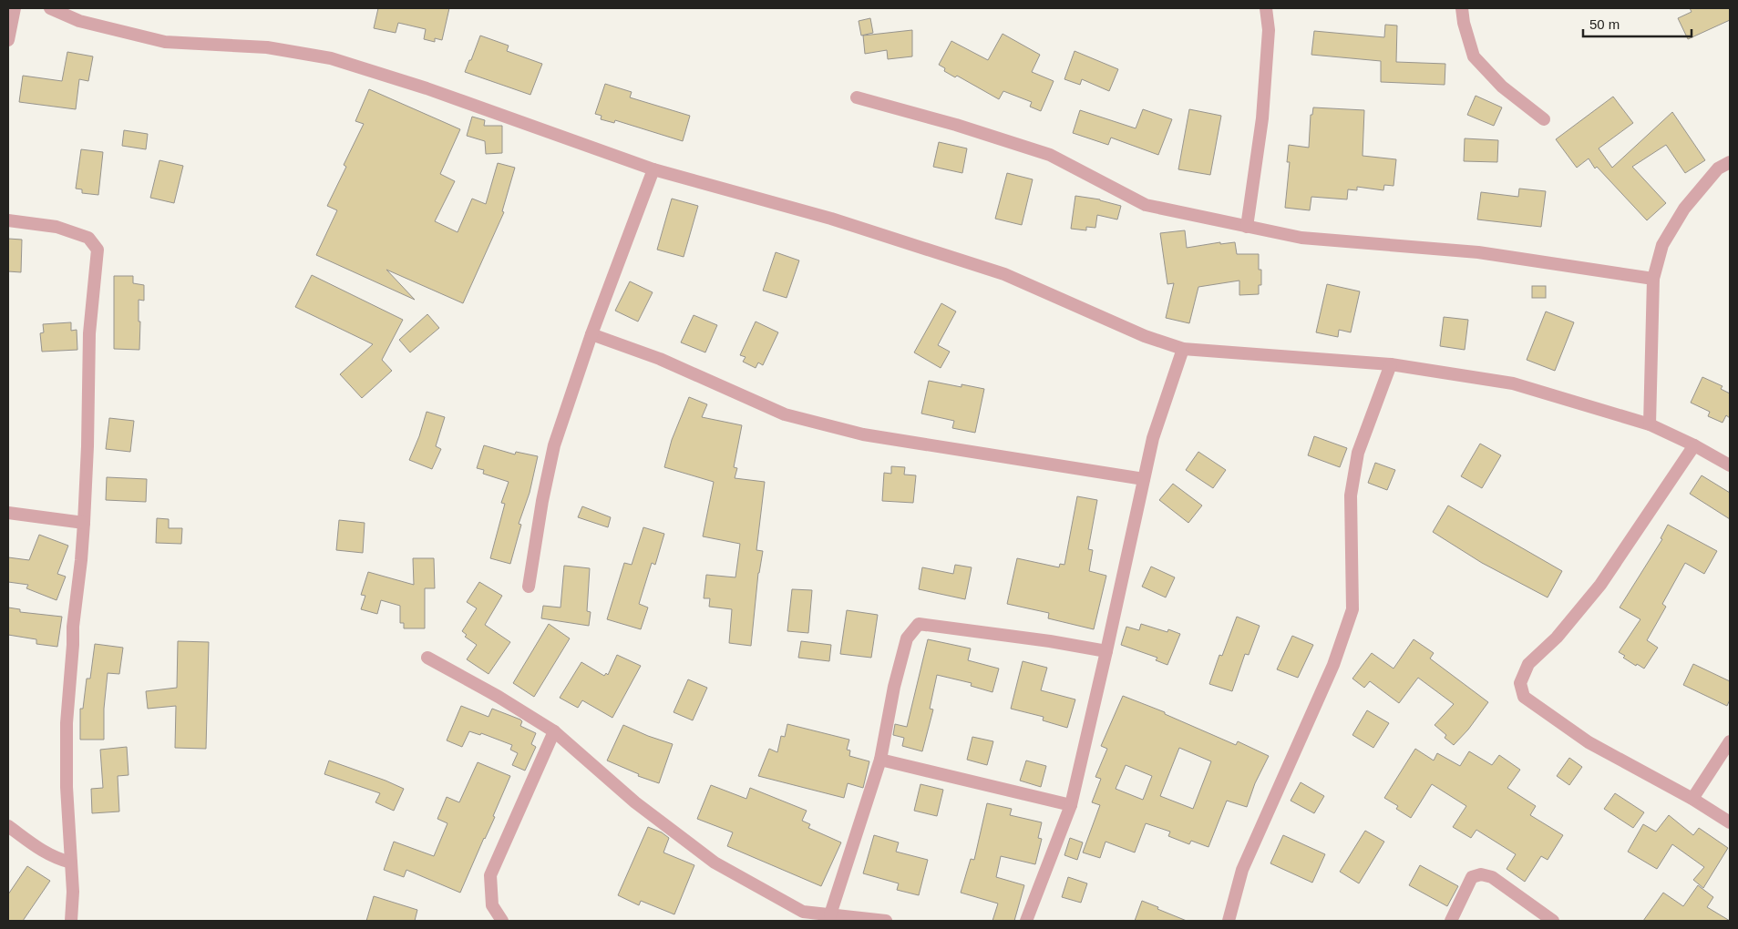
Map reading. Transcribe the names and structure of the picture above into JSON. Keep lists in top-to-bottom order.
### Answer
{
  "scale_bar": "50 m"
}
